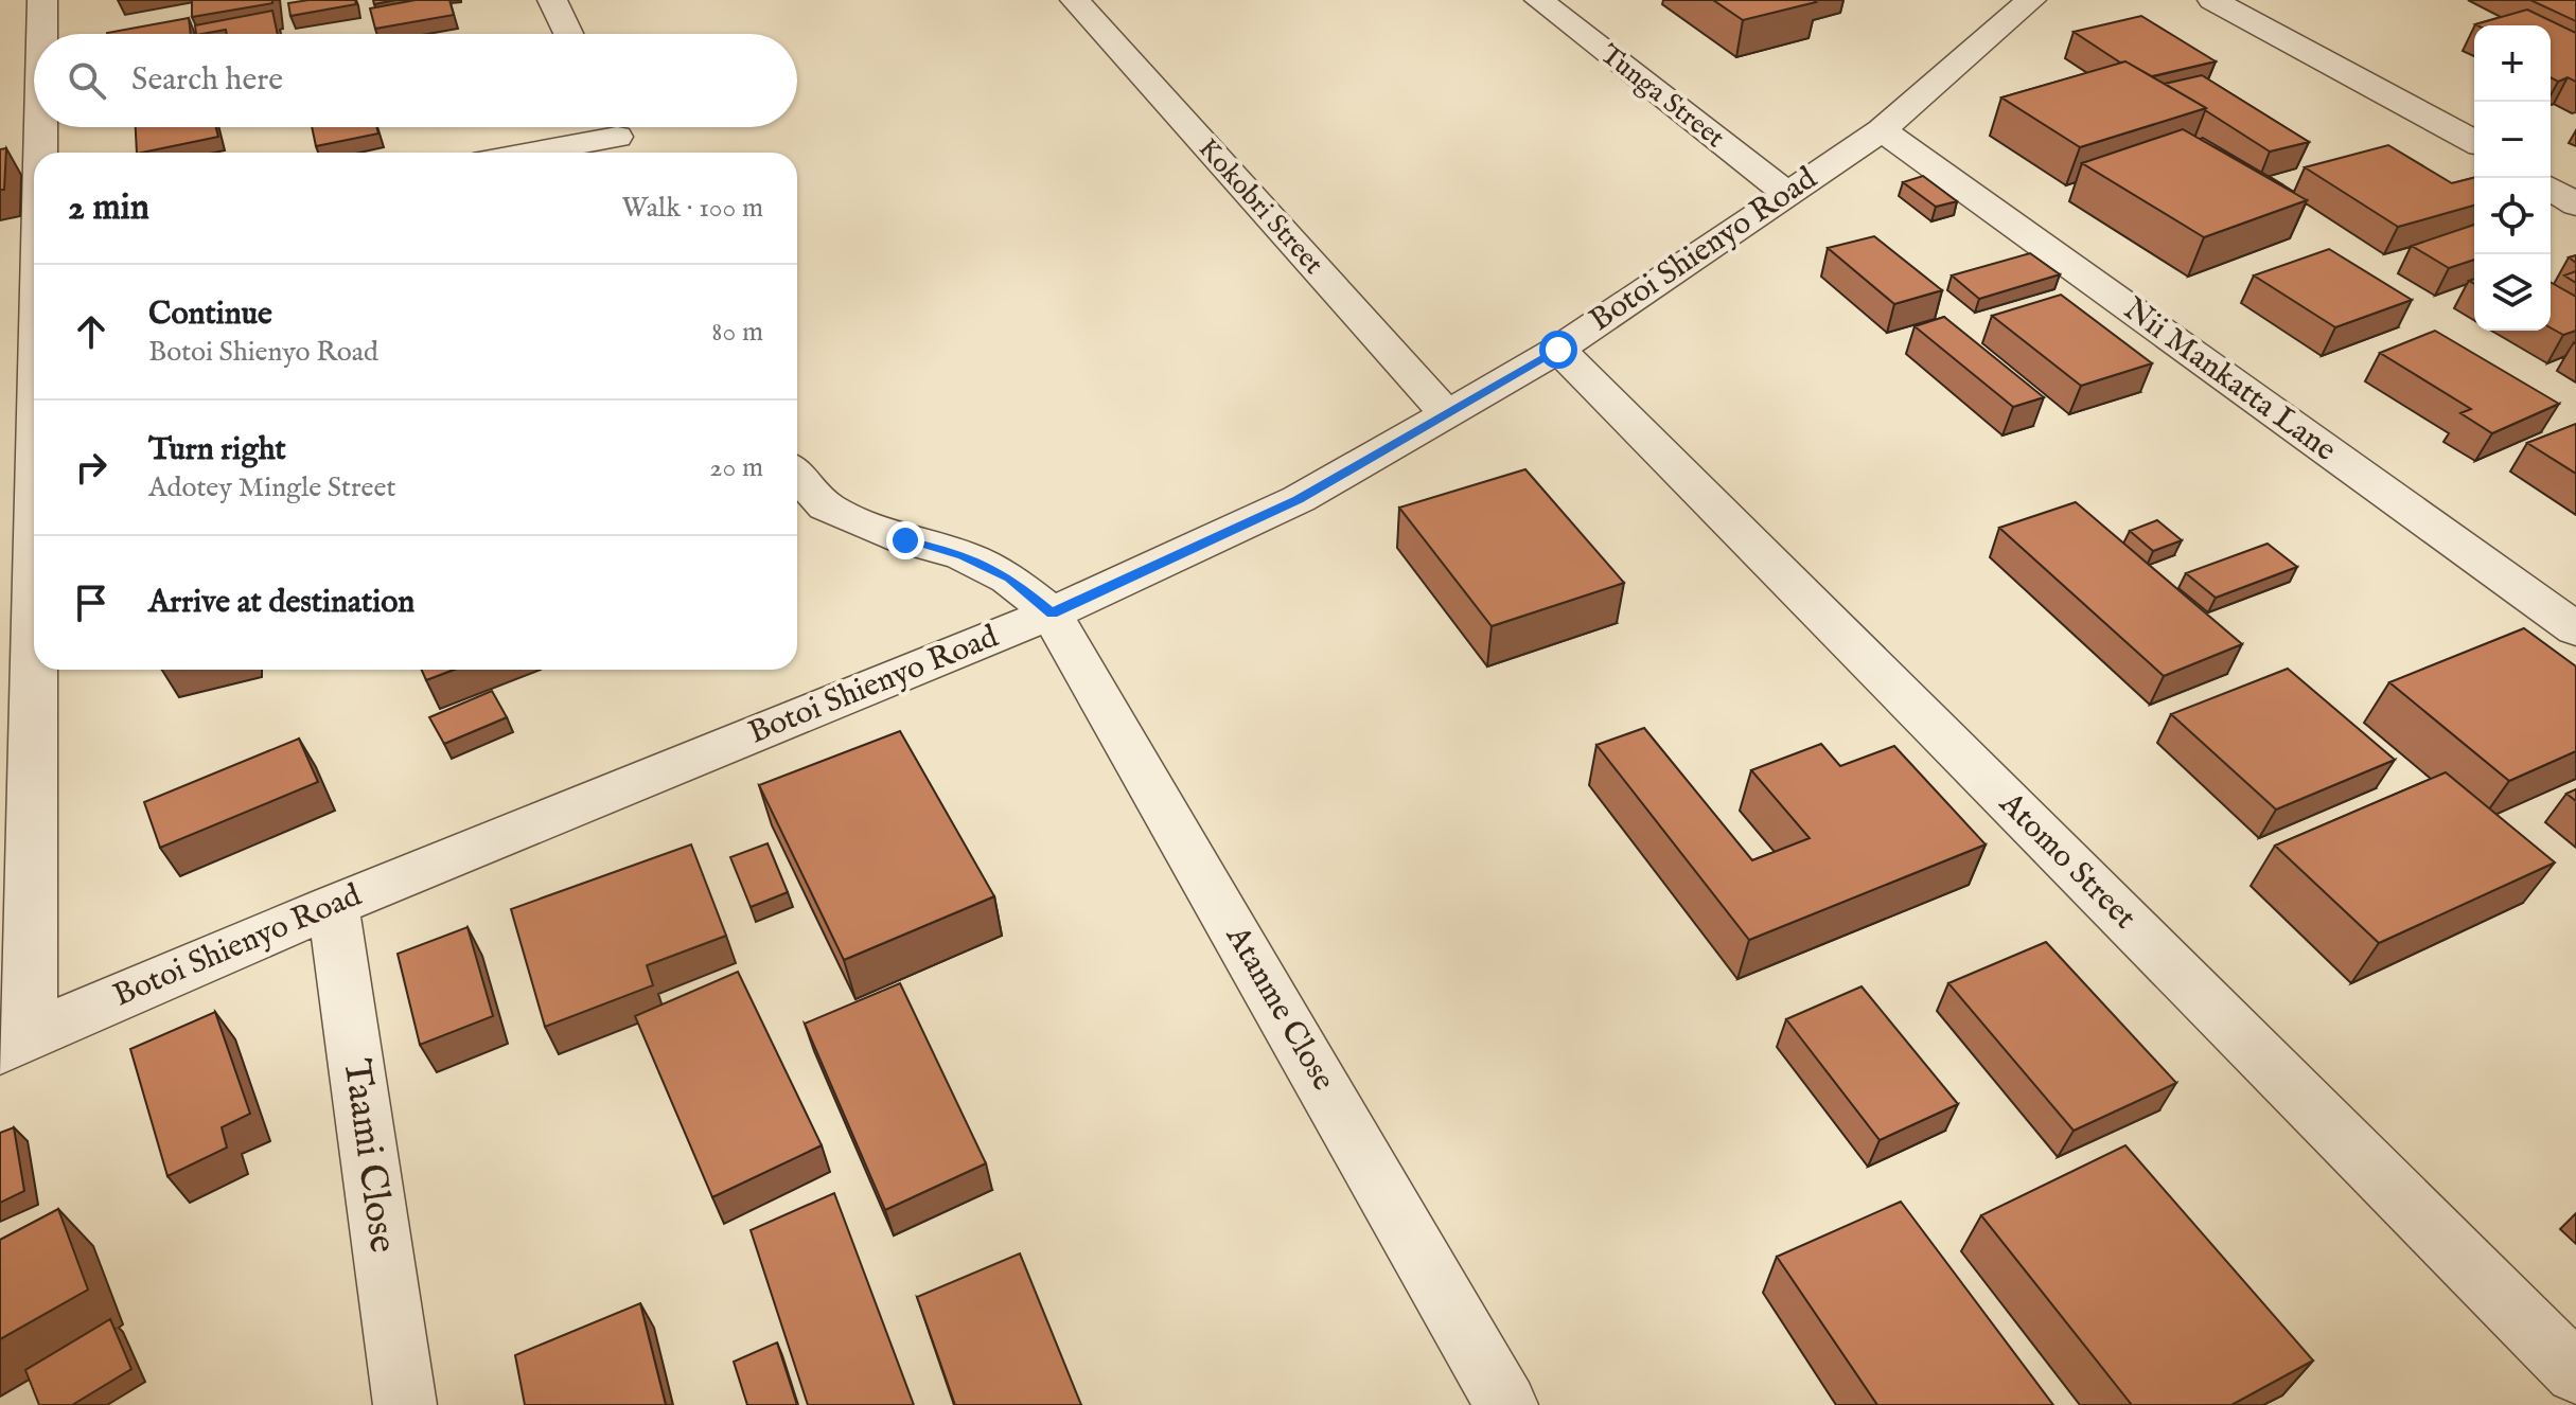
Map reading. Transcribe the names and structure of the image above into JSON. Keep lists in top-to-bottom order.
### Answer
{
  "streets": {
    "street": [
      "Tunga Street",
      "Kokobri Street",
      "Botoi Shienyo Road",
      "Nii Mankatta Lane",
      "Atomo Street",
      "Atanme Close",
      "Taami Close"
    ]
  },
  "crossings": [
    ["Tunga Street", "Botoi Shienyo Road"],
    ["Kokobri Street", "Botoi Shienyo Road"],
    ["Botoi Shienyo Road", "Nii Mankatta Lane"],
    ["Botoi Shienyo Road", "Atomo Street"],
    ["Botoi Shienyo Road", "Atanme Close"],
    ["Botoi Shienyo Road", "Taami Close"]
  ],
  "page": {
    "map_buttons": ["+", "−"],
    "search": "Search here",
    "heading": ["2 min", "Walk · 100 m"],
    "list": [
      ["Continue", "Botoi Shienyo Road", "80 m"],
      ["Turn right", "Adotey Mingle Street", "20 m"],
      "Arrive at destination"
    ]
  }
}
